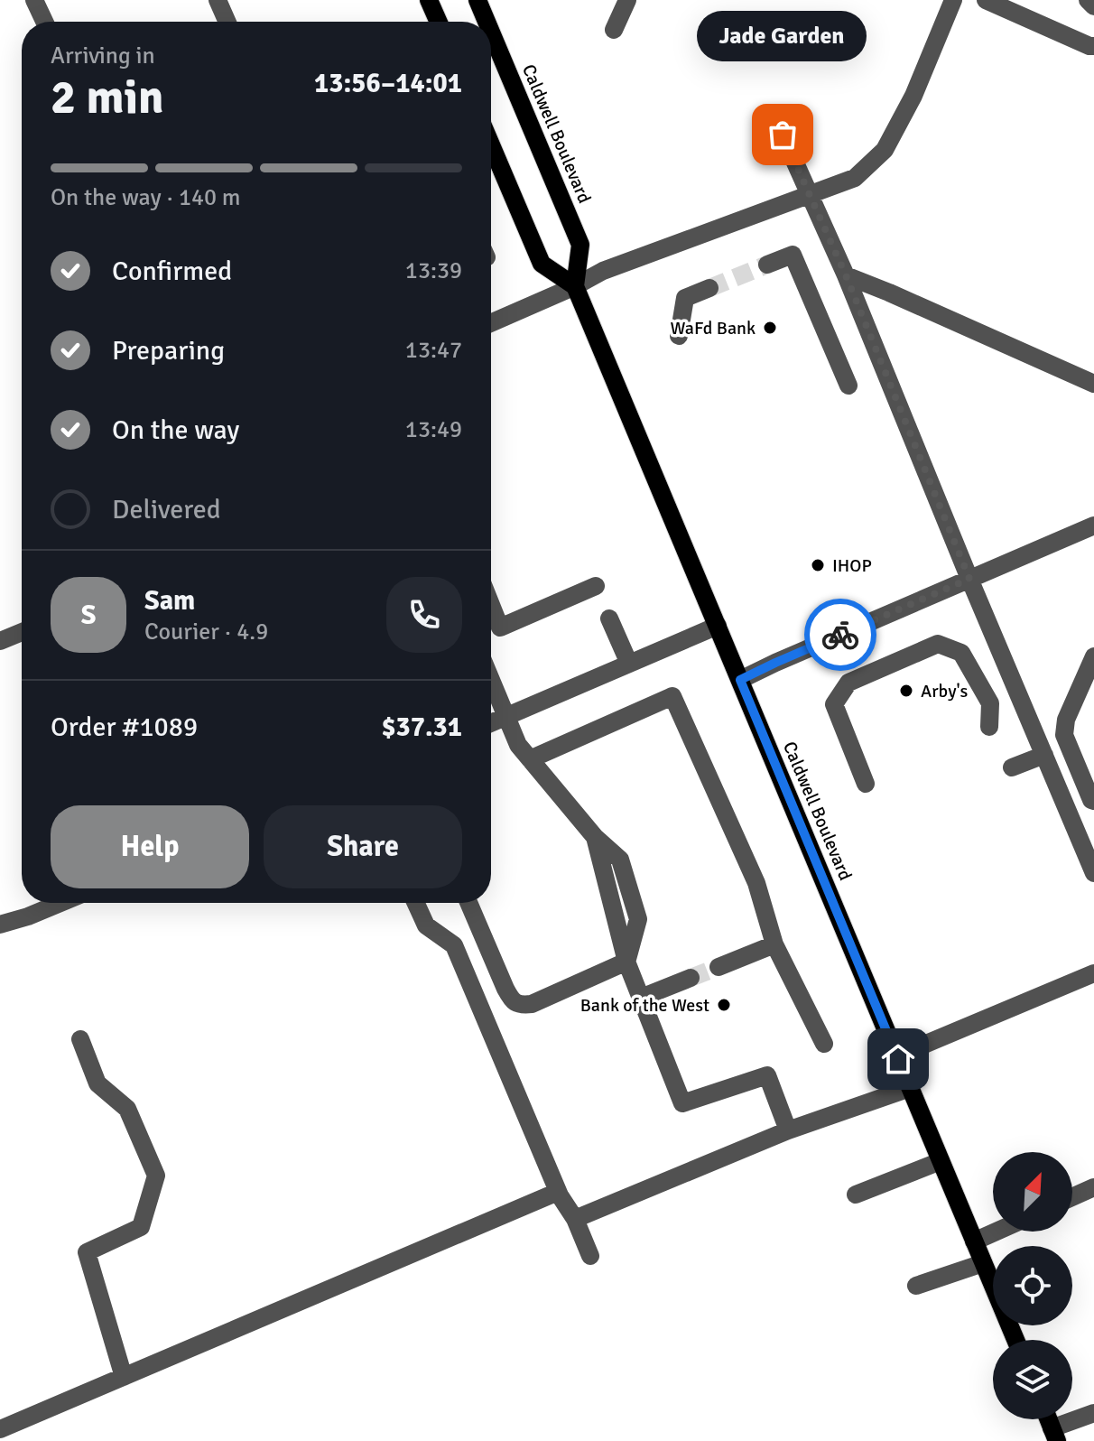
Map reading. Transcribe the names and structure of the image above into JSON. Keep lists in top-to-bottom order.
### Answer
{
  "streets": {
    "main road": ["Caldwell Boulevard"]
  },
  "places": [
    "Jade Garden",
    "WaFd Bank",
    "IHOP",
    "Arby's",
    "Bank of the West"
  ],
  "north": "top right",
  "page": {
    "bubble": "Jade Garden",
    "heading": ["2 min", "Arriving in", "13:56–14:01"],
    "panel": [
      "Sam",
      "Courier · 4.9",
      "Order #1089",
      "$37.31"
    ],
    "bar": "On the way · 140 m",
    "list": [
      ["Confirmed", "13:39"],
      ["Preparing", "13:47"],
      ["On the way", "13:49"],
      "Delivered"
    ],
    "round": "S",
    "buttons": ["Help", "Share"]
  }
}
